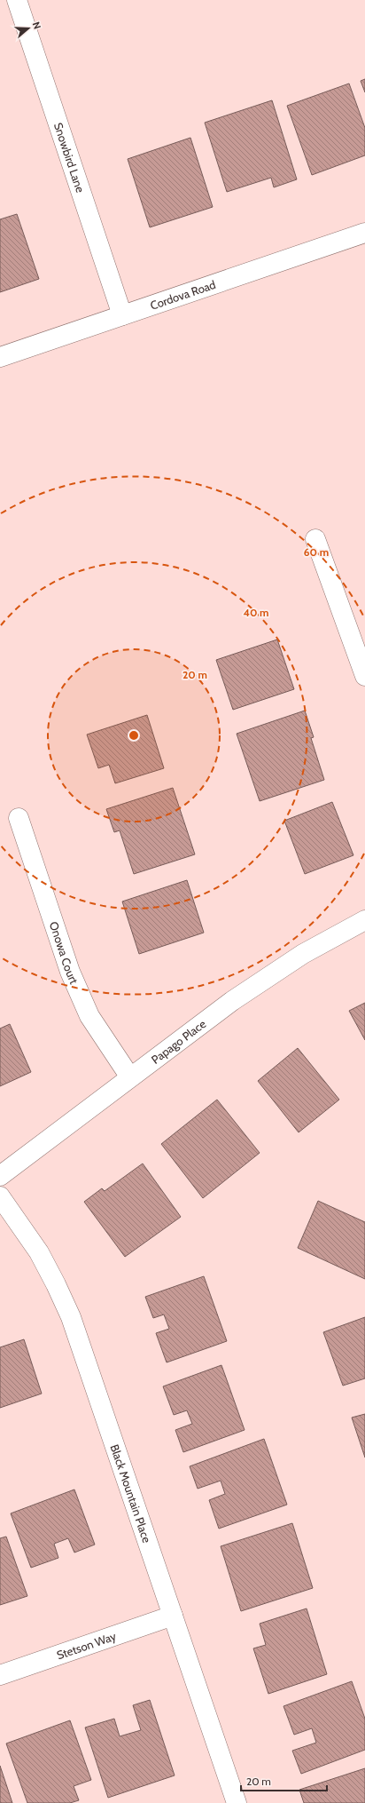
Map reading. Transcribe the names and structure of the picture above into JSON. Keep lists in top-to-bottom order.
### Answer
{
  "streets": {
    "street": [
      "Snowbird Lane",
      "Cordova Road",
      "Onowa Court",
      "Papago Place",
      "Black Mountain Place",
      "Stetson Way"
    ]
  },
  "crossings": [
    ["Snowbird Lane", "Cordova Road"],
    ["Onowa Court", "Papago Place"],
    ["Black Mountain Place", "Stetson Way"]
  ],
  "scale_bar": "20 m",
  "north": "right",
  "rings": ["60 m", "40 m", "20 m"]
}
